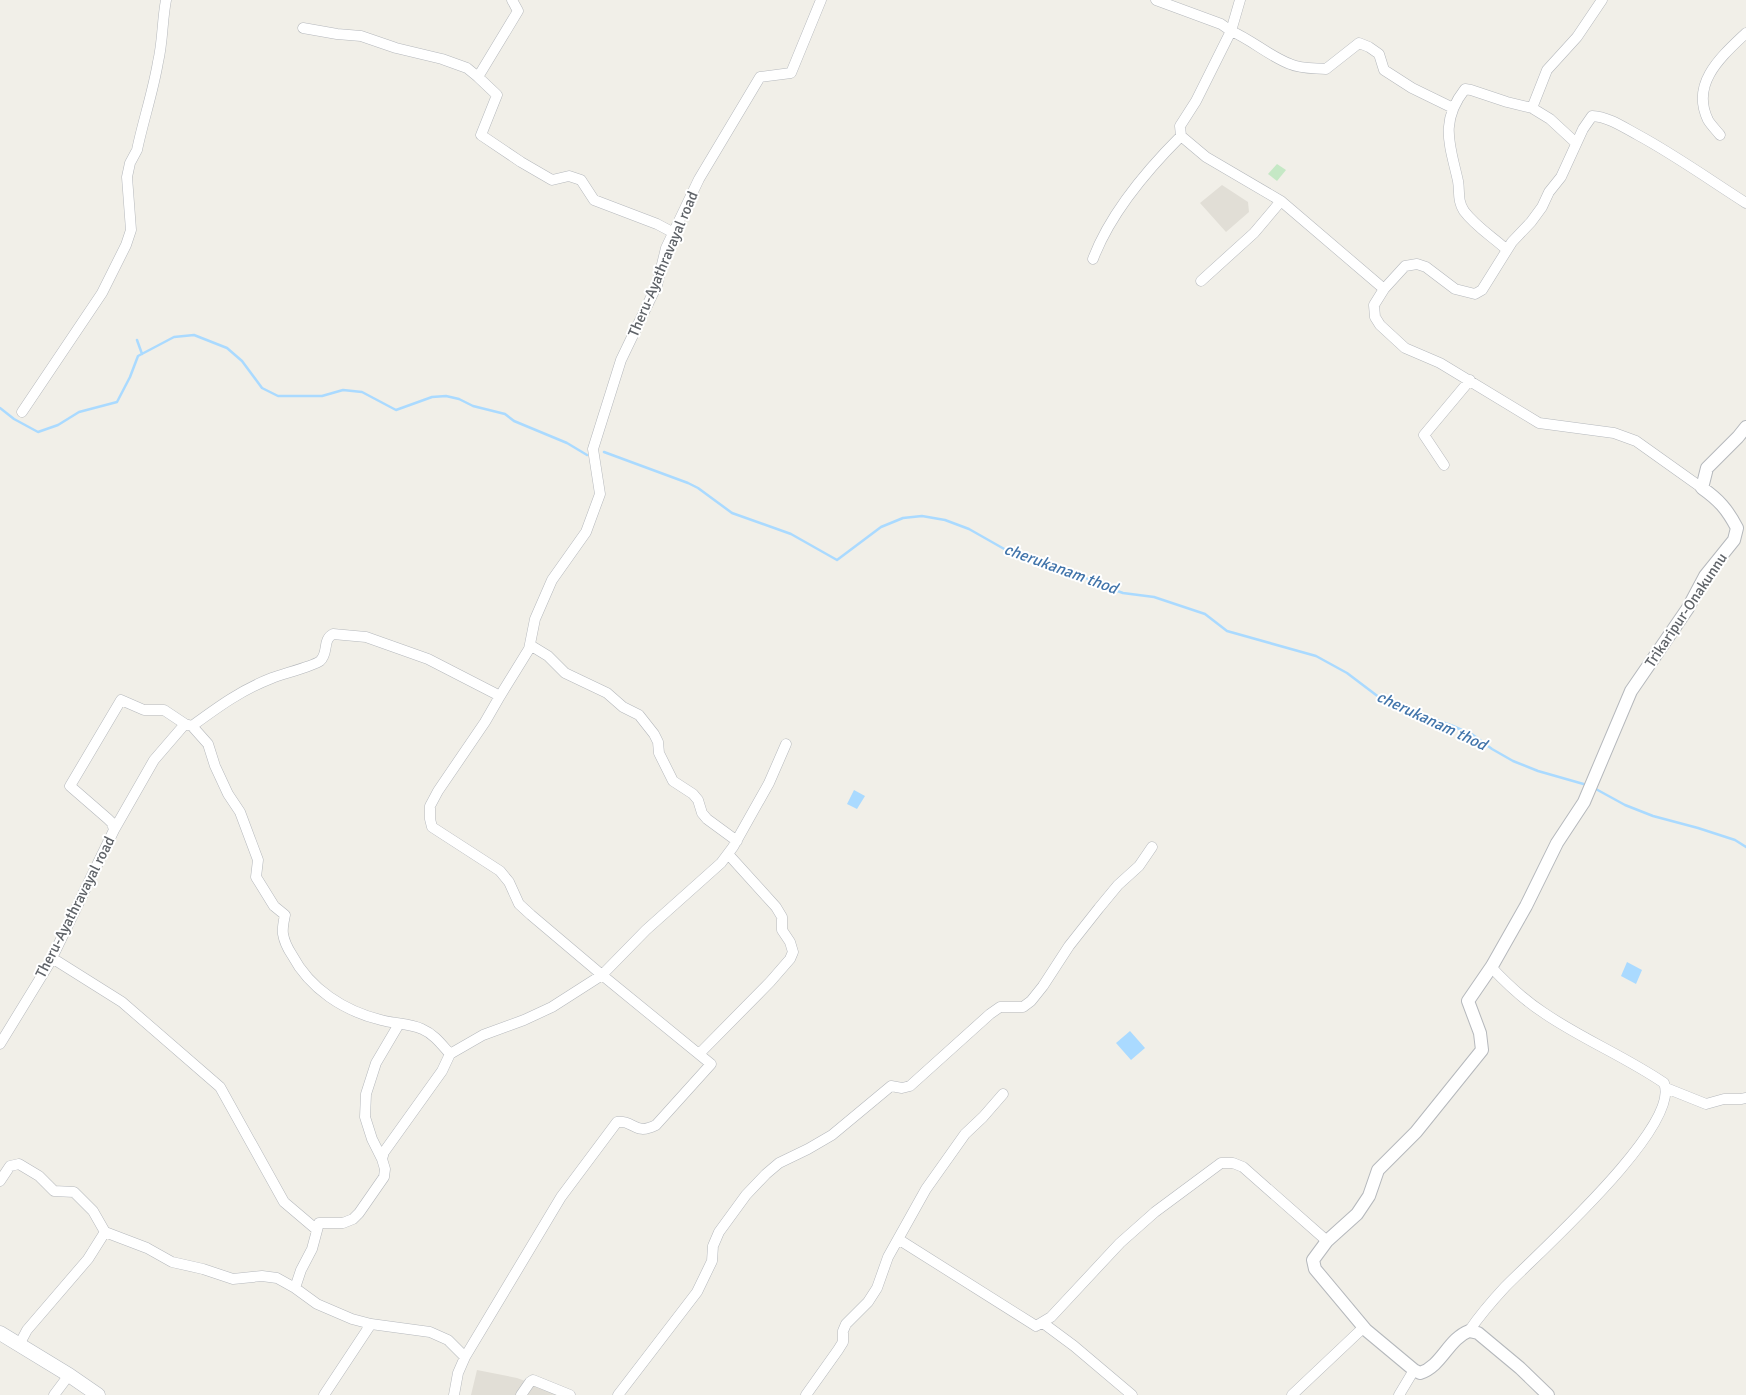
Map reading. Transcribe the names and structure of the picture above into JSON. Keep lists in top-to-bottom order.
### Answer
{
  "streets": {
    "street": ["Theru-Ayathravayal road", "Trikaripur-Onakunnu"]
  },
  "water": ["cherukanam thod"]
}
